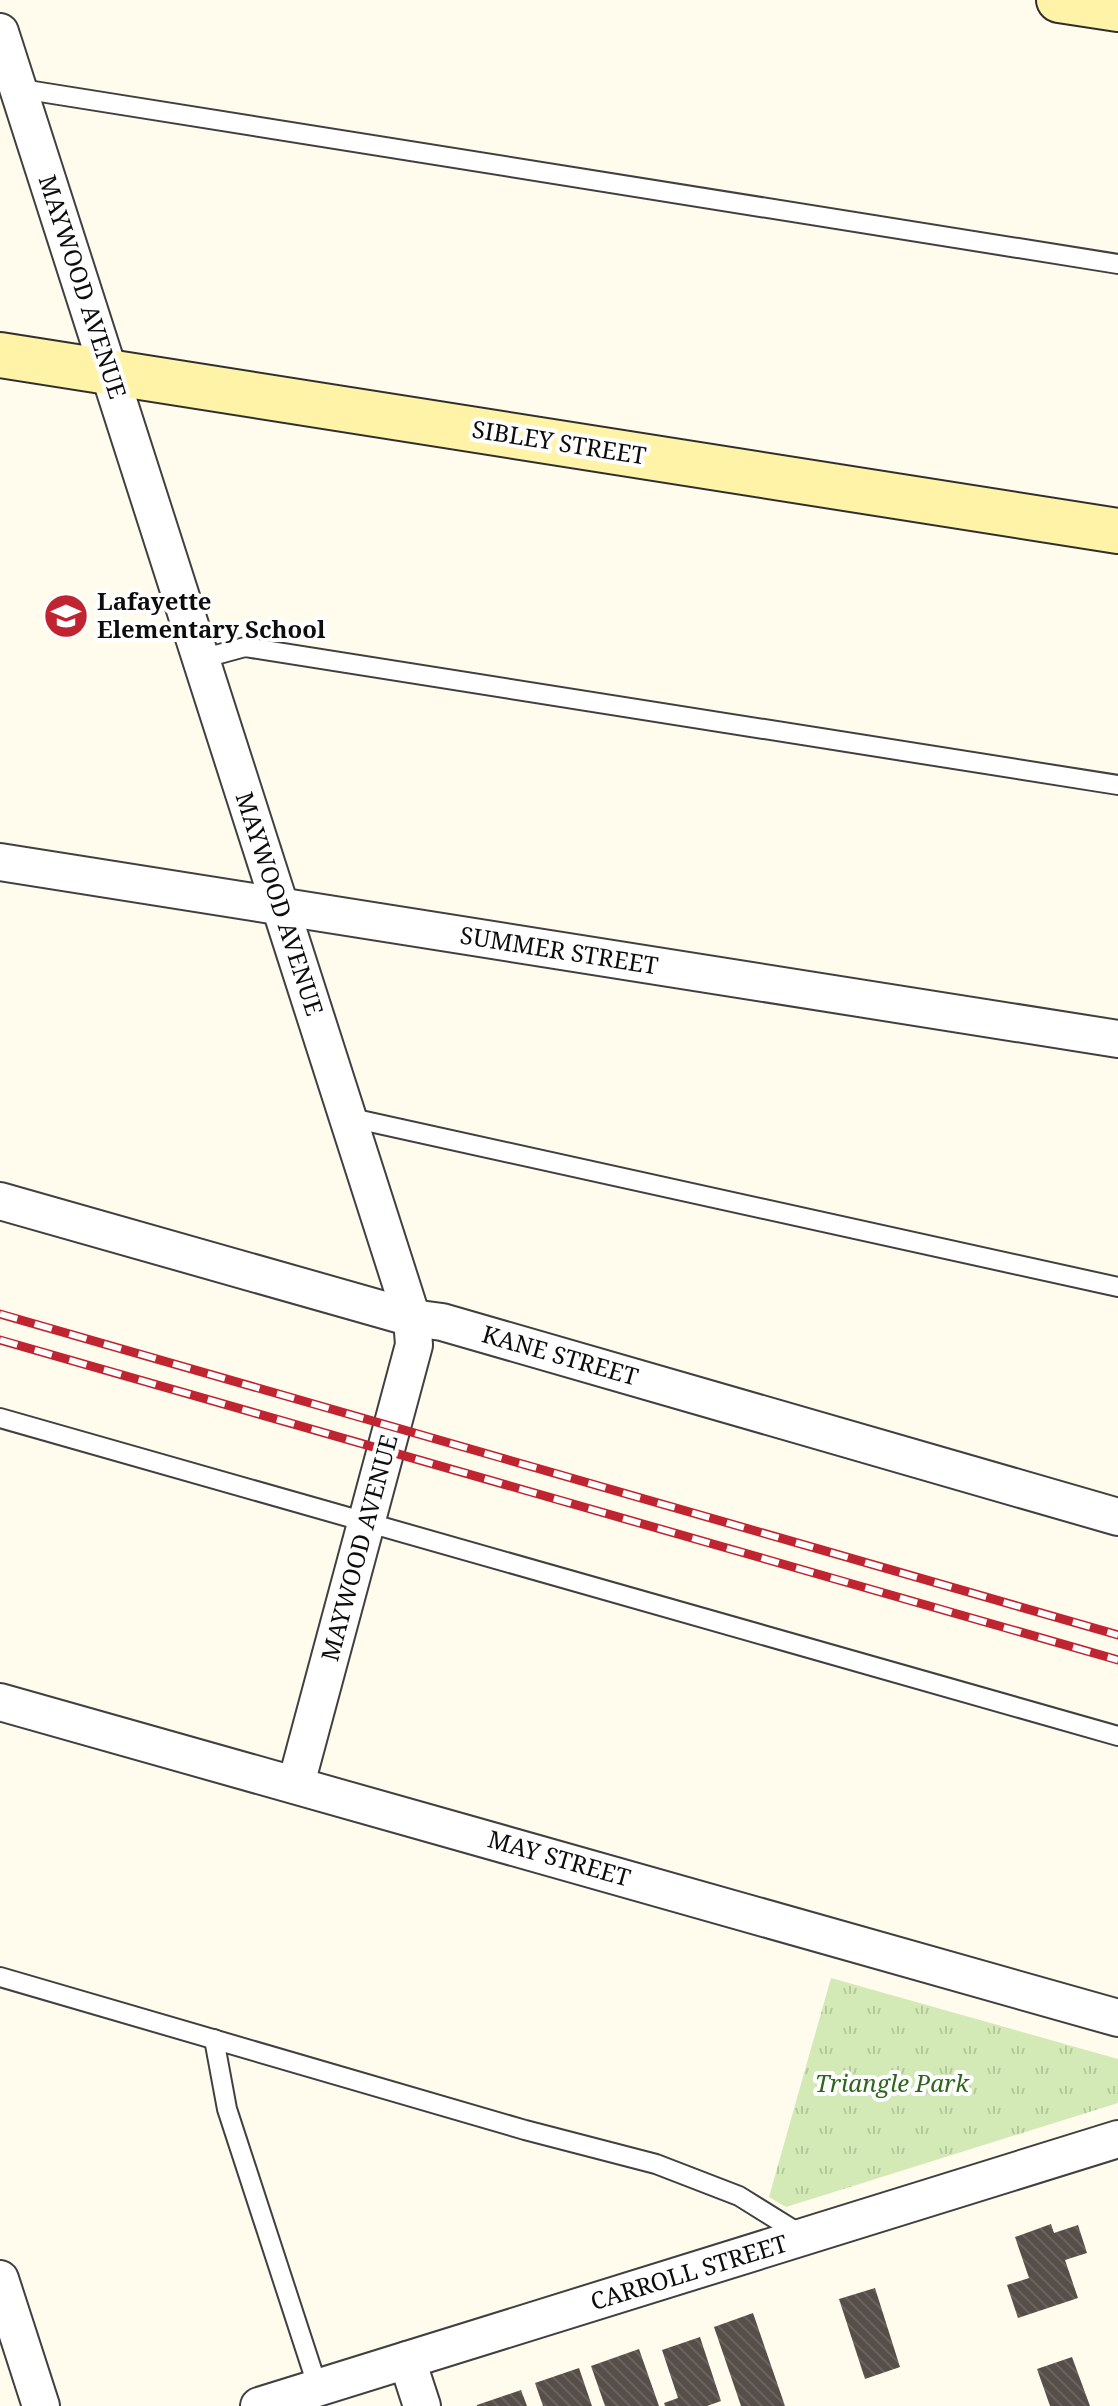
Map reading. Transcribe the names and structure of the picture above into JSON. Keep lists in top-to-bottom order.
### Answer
{
  "streets": {
    "street": [
      "MAYWOOD AVENUE",
      "SIBLEY STREET",
      "SUMMER STREET",
      "KANE STREET",
      "MAY STREET",
      "CARROLL STREET"
    ]
  },
  "crossings": [
    ["MAYWOOD AVENUE", "SIBLEY STREET"],
    ["MAYWOOD AVENUE", "SUMMER STREET"],
    ["MAYWOOD AVENUE", "KANE STREET"],
    ["MAYWOOD AVENUE", "MAY STREET"]
  ],
  "parks": ["Triangle Park"],
  "places": {
    "school or university": ["Lafayette Elementary School"]
  }
}
